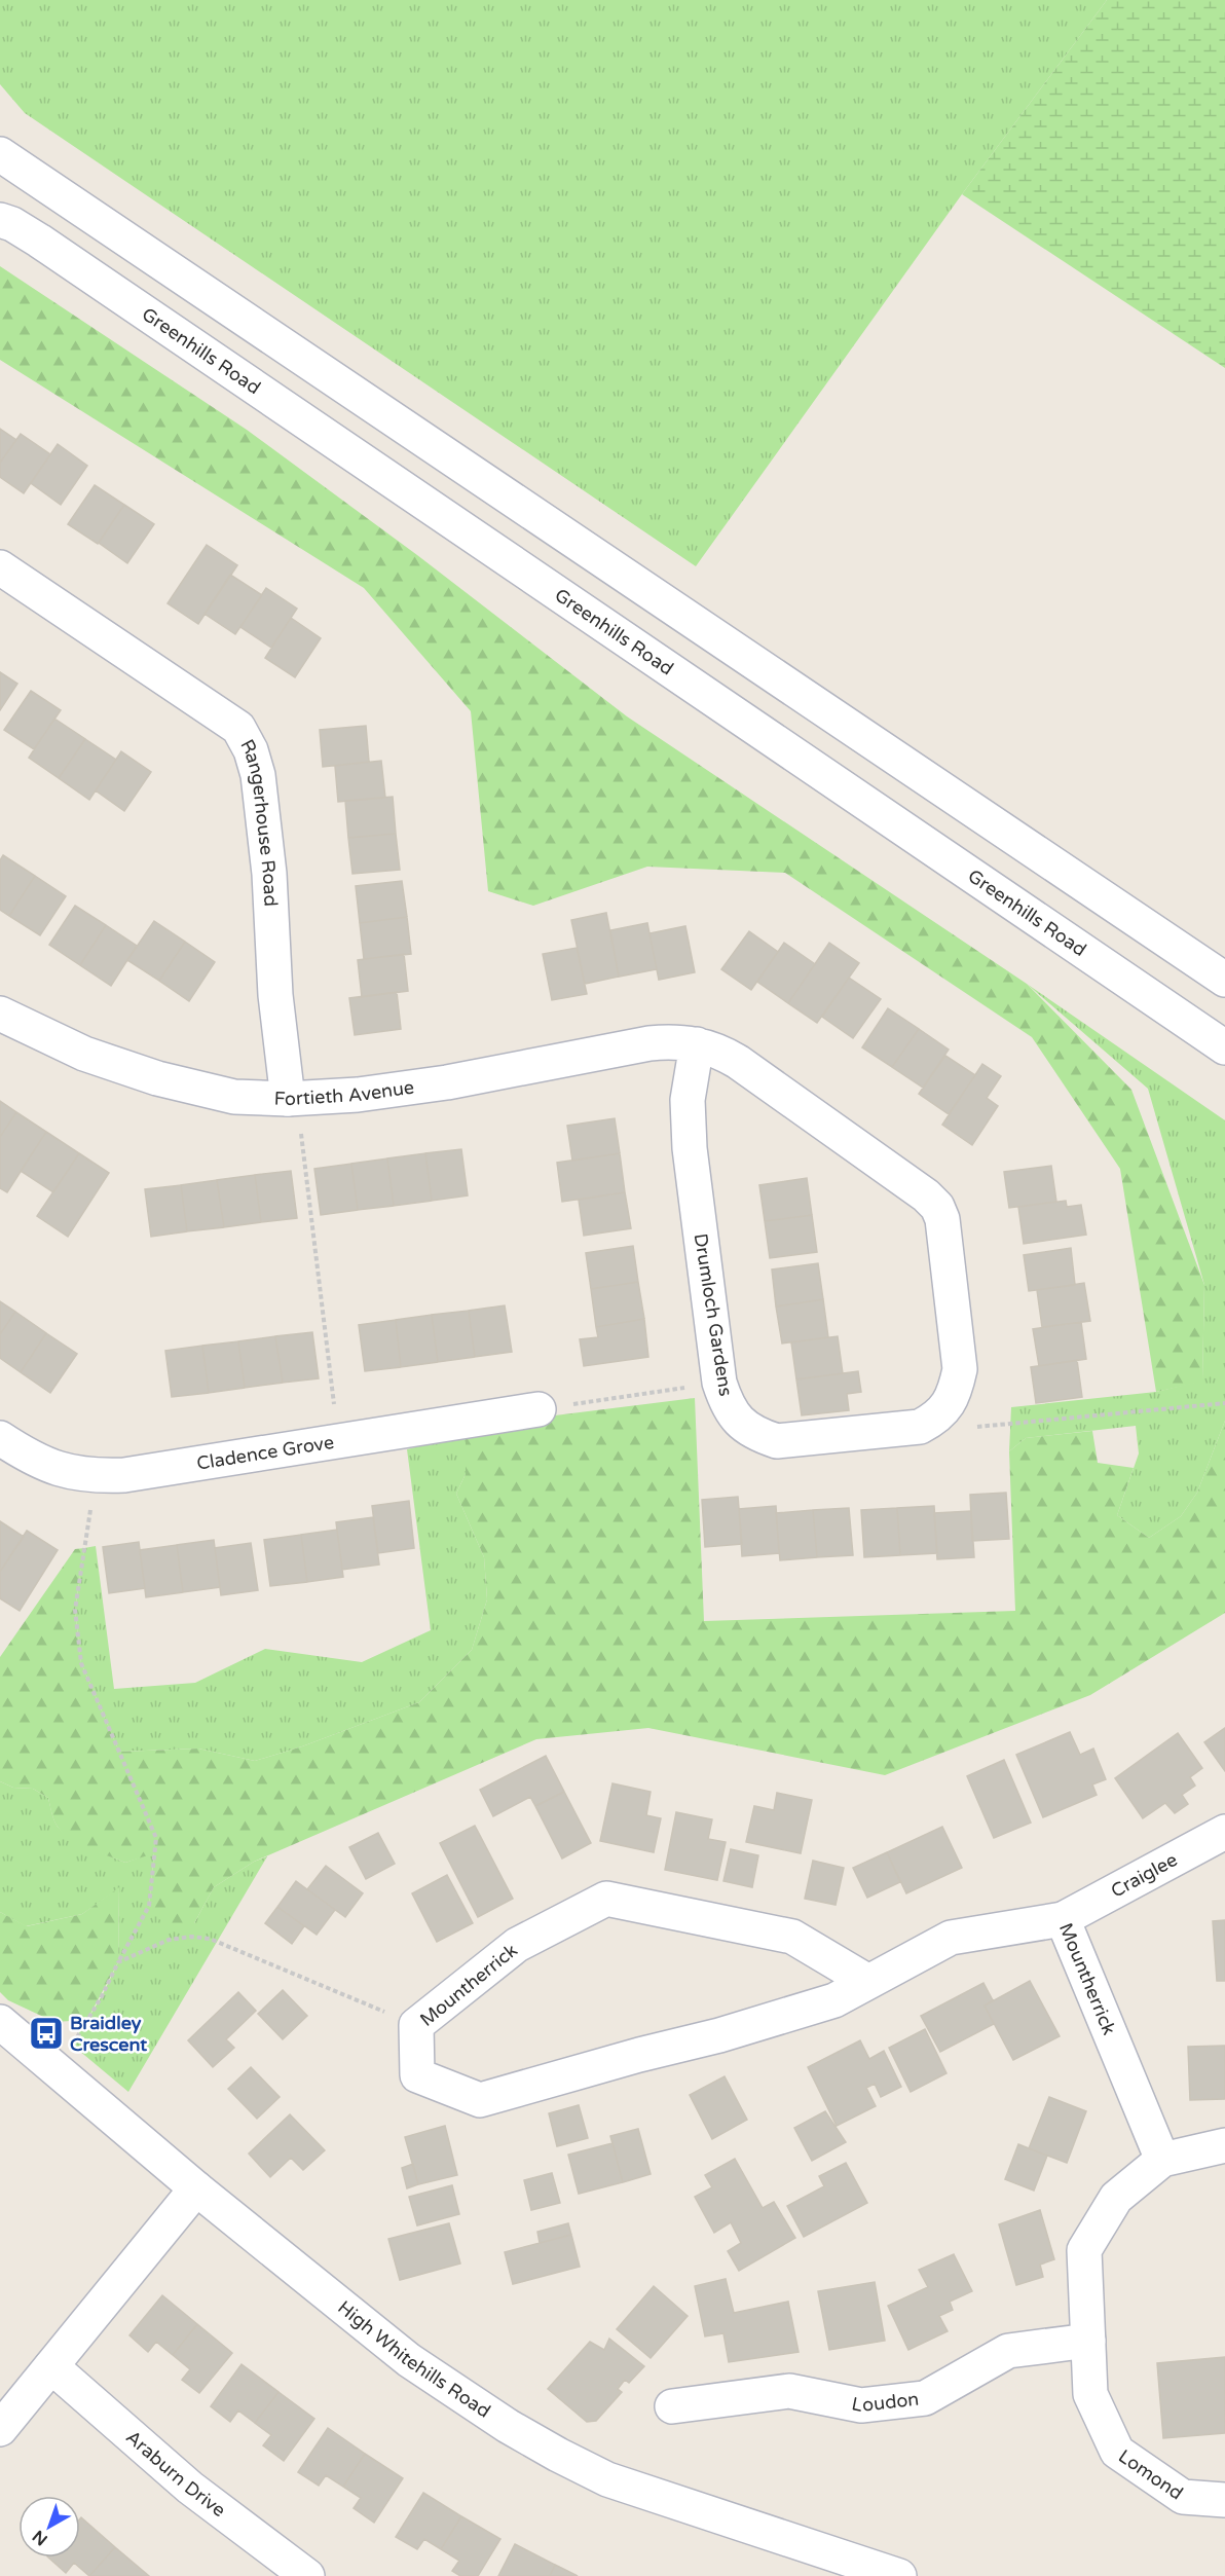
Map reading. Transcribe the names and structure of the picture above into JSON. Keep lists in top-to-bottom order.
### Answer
{
  "streets": {
    "street": [
      "Greenhills Road",
      "Rangerhouse Road",
      "Fortieth Avenue",
      "Drumloch Gardens",
      "Cladence Grove",
      "Craiglee",
      "Mountherrick",
      "High Whitehills Road",
      "Loudon",
      "Lomond",
      "Araburn Drive"
    ]
  },
  "crossings": [
    ["Rangerhouse Road", "Fortieth Avenue"],
    ["Fortieth Avenue", "Drumloch Gardens"],
    ["Craiglee", "Mountherrick"],
    ["Mountherrick", "Lomond"],
    ["Loudon", "Lomond"]
  ],
  "places": {
    "bus stop": ["Braidley Crescent"]
  },
  "north": "bottom left"
}
